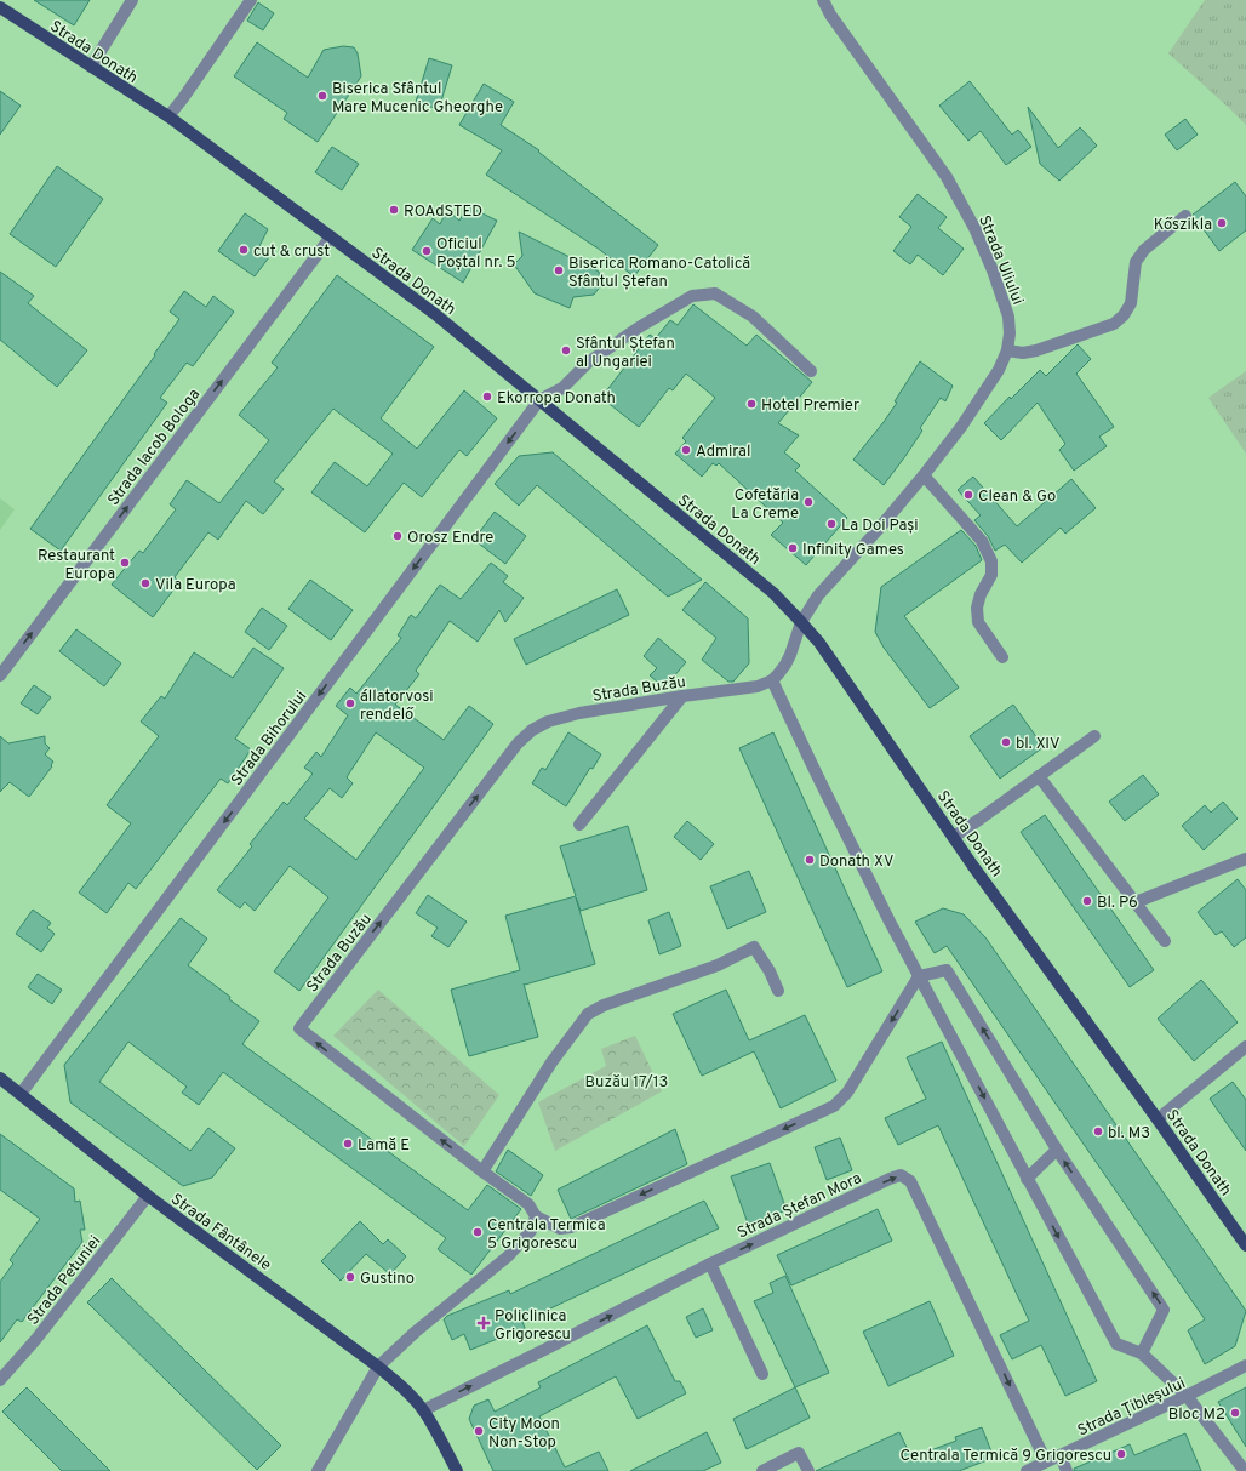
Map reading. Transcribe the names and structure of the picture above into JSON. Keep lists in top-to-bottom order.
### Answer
{
  "streets": {
    "main road": ["Strada Donath", "Strada Fântânele"],
    "street": [
      "Strada Uliului",
      "Strada Iacob Bologa",
      "Strada Buzău",
      "Strada Bihorului",
      "Strada Ștefan Mora",
      "Strada Petuniei",
      "Strada Țibleșului"
    ]
  },
  "crossings": [
    ["Strada Donath", "Strada Uliului"],
    ["Strada Donath", "Strada Iacob Bologa"],
    ["Strada Donath", "Strada Bihorului"],
    ["Strada Bihorului", "Strada Fântânele"],
    ["Strada Ștefan Mora", "Strada Fântânele"],
    ["Strada Ștefan Mora", "Strada Țibleșului"],
    ["Strada Fântânele", "Strada Petuniei"]
  ],
  "one_way": ["Strada Iacob Bologa", "Strada Bihorului"],
  "parks": ["Buzău 17/13"],
  "places": {
    "other": [
      "Biserica Sfântul Mare Mucenic Gheorghe",
      "ROAdSTED",
      "Kőszikla",
      "cut & crust",
      "Oficiul Poștal nr. 5",
      "Biserica Romano-Catolică Sfântul Ștefan",
      "Sfântul Ștefan al Ungariei",
      "Ekorropa Donath",
      "Hotel Premier",
      "Admiral",
      "Clean & Go",
      "Cofetăria La Creme",
      "La Doi Pași",
      "Orosz Endre",
      "Infinity Games",
      "Restaurant Europa",
      "Vila Europa",
      "állatorvosi rendelő",
      "bl. XIV",
      "Donath XV",
      "Bl. P6",
      "bl. M3",
      "Lamă E",
      "Centrala Termica 5 Grigorescu",
      "Gustino",
      "Bloc M2",
      "City Moon Non-Stop",
      "Centrala Termică 9 Grigorescu"
    ],
    "health": ["Policlinica Grigorescu"]
  }
}
